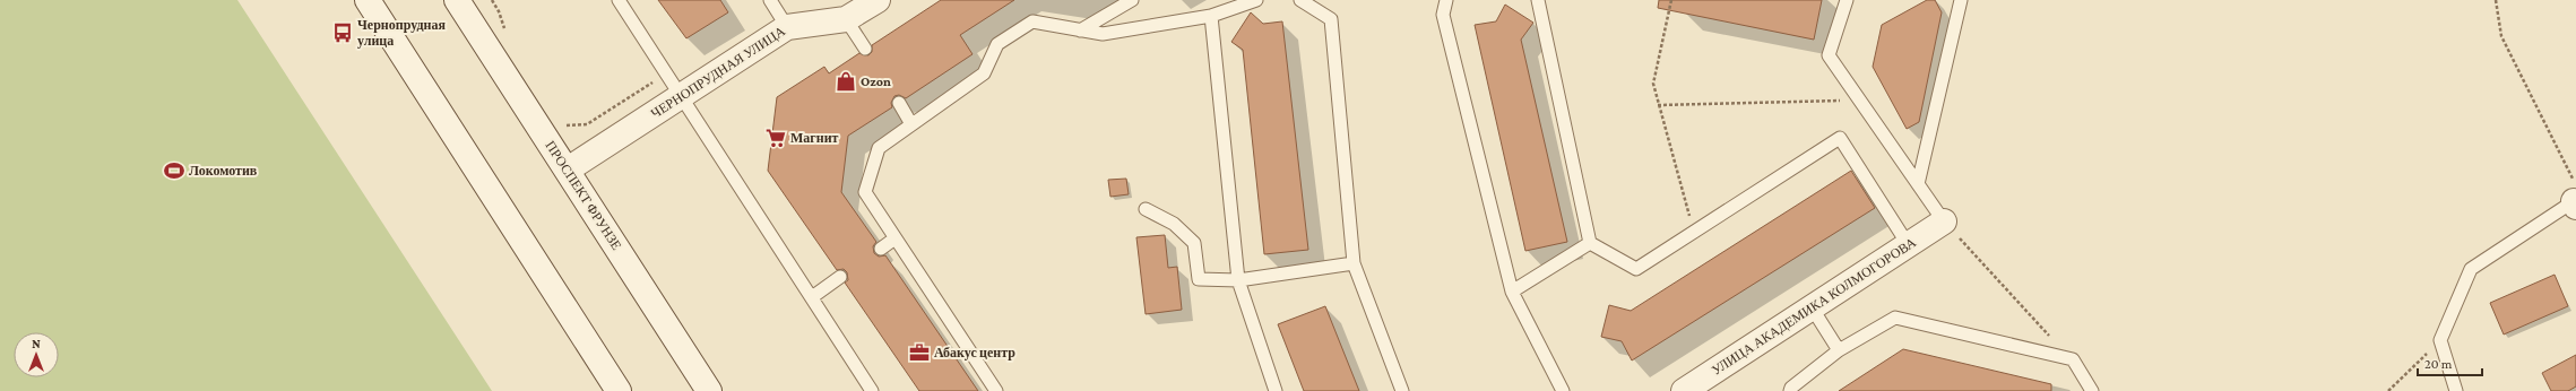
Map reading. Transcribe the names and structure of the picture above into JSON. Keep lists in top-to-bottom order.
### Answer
{
  "streets": {
    "main road": ["ЧЕРНОПРУДНАЯ УЛИЦА", "ПРОСПЕКТ ФРУНЗЕ", "УЛИЦА АКАДЕМИКА КОЛМОГОРОВА"]
  },
  "crossings": [
    ["ЧЕРНОПРУДНАЯ УЛИЦА", "ПРОСПЕКТ ФРУНЗЕ"]
  ],
  "places": {
    "bus stop": ["Чернопрудная улица"],
    "shop": ["Ozon"],
    "supermarket": ["Магнит"],
    "sports": ["Локомотив"],
    "office": ["Абакус центр"]
  },
  "scale_bar": "20 m",
  "north": "top"
}
